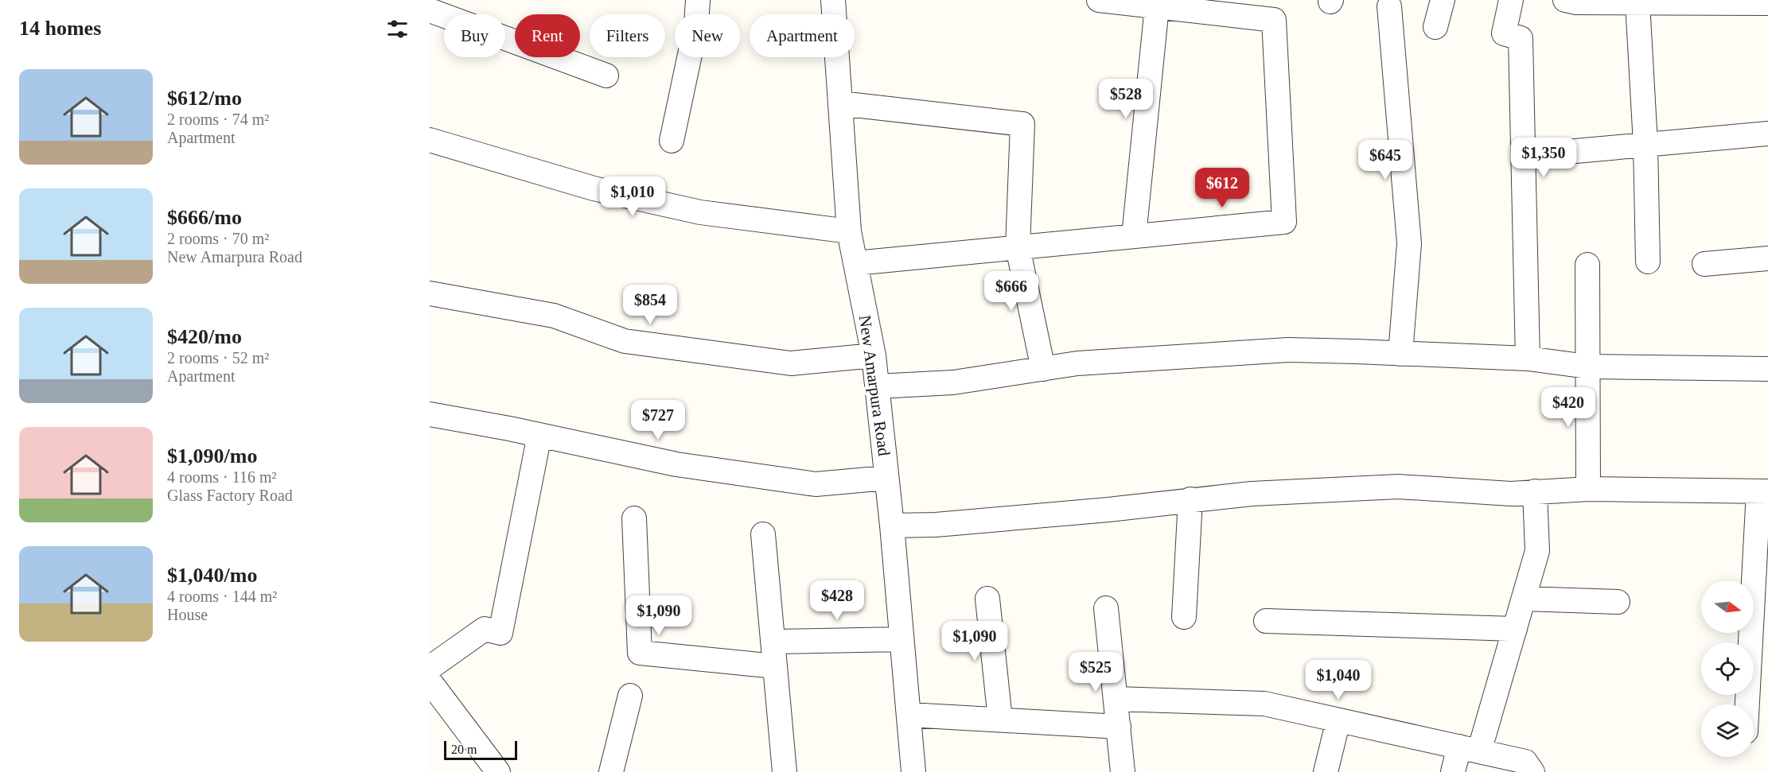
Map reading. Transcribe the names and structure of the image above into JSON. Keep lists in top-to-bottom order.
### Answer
{
  "streets": {
    "street": ["New Amarpura Road"]
  },
  "scale_bar": "20 m",
  "north": "right",
  "page": {
    "heading": "14 homes",
    "chip": [
      "Buy",
      "Rent",
      "Filters",
      "New",
      "Apartment"
    ],
    "list": [
      {
        "name": "$612/mo",
        "note": "2 rooms · 74 m² · Apartment"
      },
      {
        "name": "$666/mo",
        "note": "2 rooms · 70 m² · New Amarpura Road"
      },
      {
        "name": "$420/mo",
        "note": "2 rooms · 52 m² · Apartment"
      },
      {
        "name": "$1,090/mo",
        "note": "4 rooms · 116 m² · Glass Factory Road"
      },
      {
        "name": "$1,040/mo",
        "note": "4 rooms · 144 m² · House"
      }
    ],
    "price": [
      "$528",
      "$1,350",
      "$645",
      "$612",
      "$1,010",
      "$666",
      "$854",
      "$420",
      "$727",
      "$428",
      "$1,090",
      "$1,090",
      "$525",
      "$1,040"
    ],
    "scale": "20 m"
  }
}
